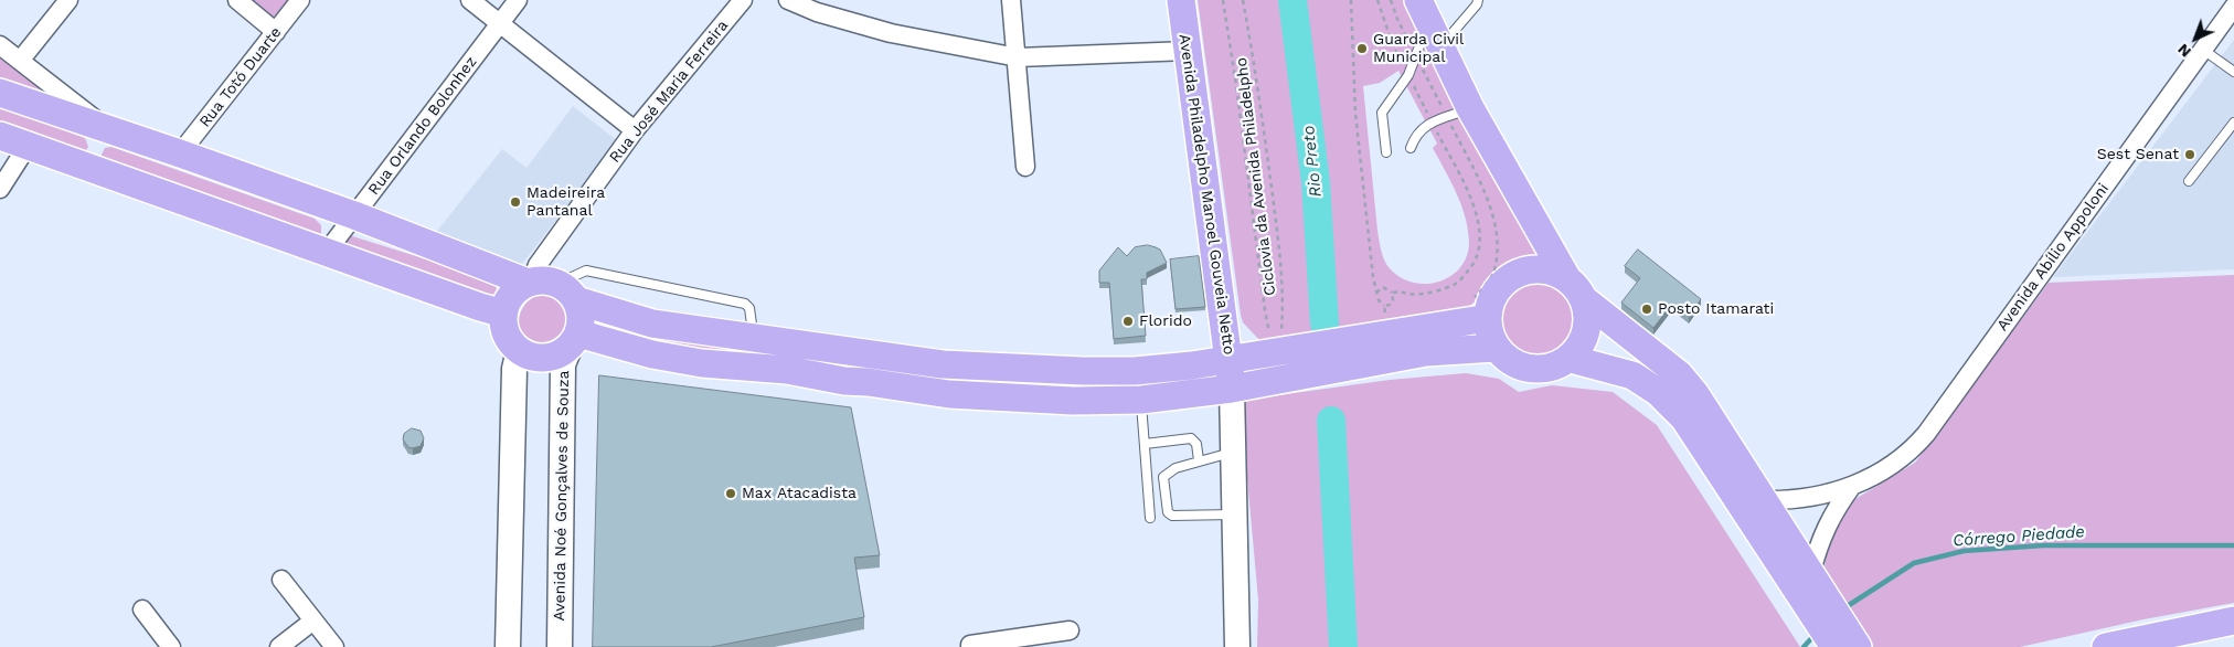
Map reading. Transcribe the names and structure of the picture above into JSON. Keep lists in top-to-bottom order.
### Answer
{
  "streets": {
    "main road": ["Avenida Philadelpho Manoel Gouveia Netto", "Avenida Noé Gonçalves de Souza"],
    "street": [
      "Rua Totó Duarte",
      "Rua José Maria Ferreira",
      "Rua Orlando Bolonhez",
      "Avenida Abílio Appoloni"
    ],
    "path": ["Ciclovia da Avenida Philadelpho"]
  },
  "crossings": [
    ["Rua José Maria Ferreira", "Avenida Noé Gonçalves de Souza"]
  ],
  "water": ["Rio Preto", "Córrego Piedade"],
  "places": [
    "Guarda Civil Municipal",
    "Sest Senat",
    "Madeireira Pantanal",
    "Posto Itamarati",
    "Florido",
    "Max Atacadista"
  ],
  "north": "bottom left"
}
